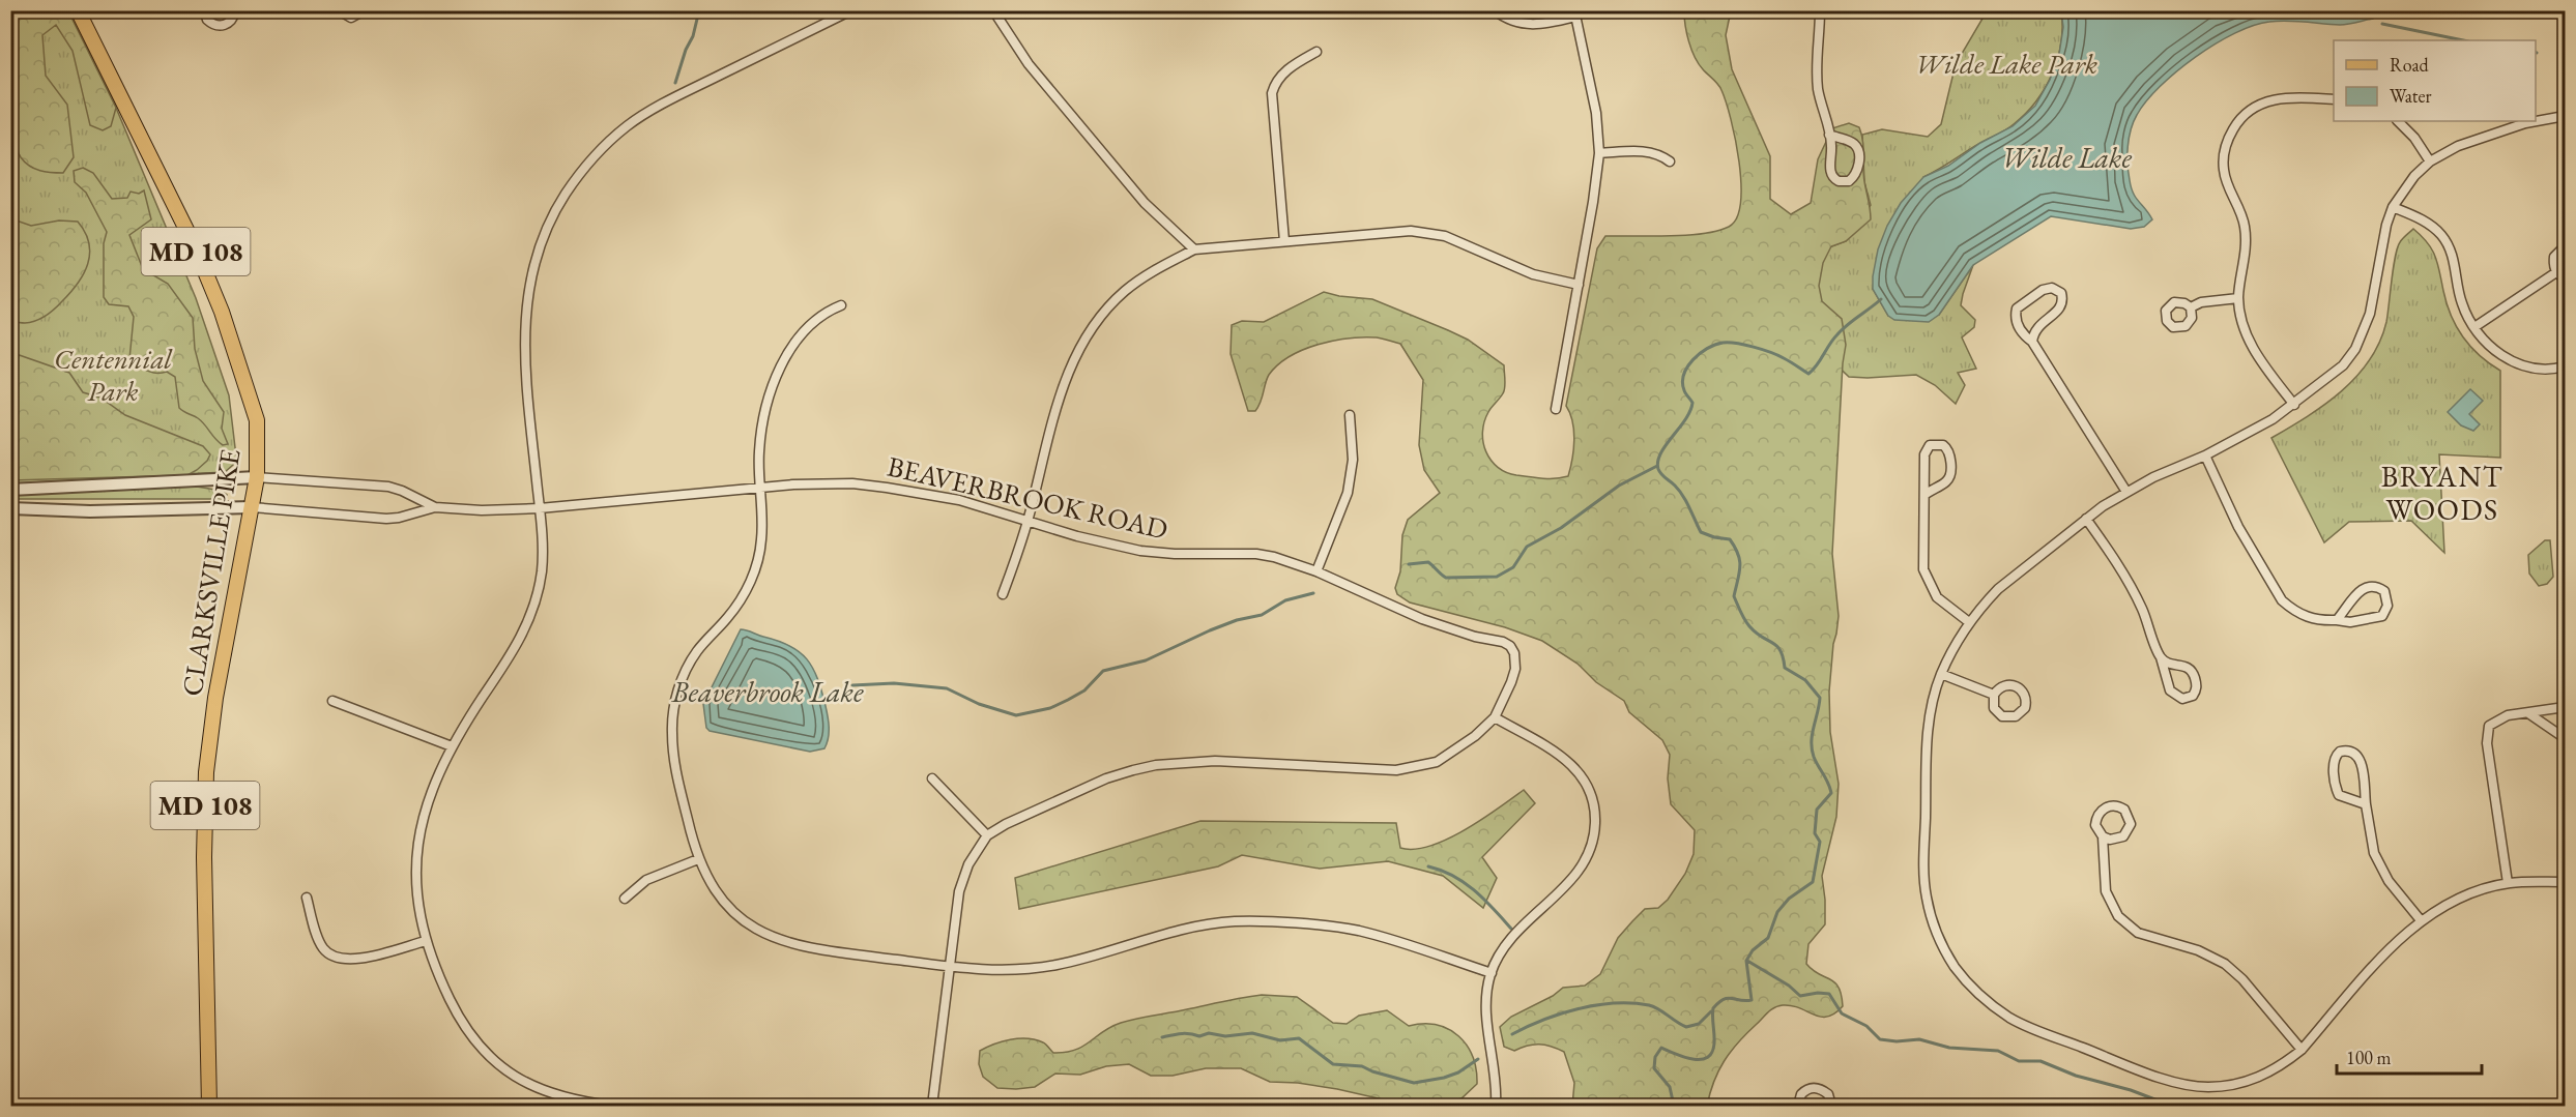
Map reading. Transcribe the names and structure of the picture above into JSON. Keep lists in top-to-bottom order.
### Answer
{
  "streets": {
    "main road": ["MD 108", "CLARKSVILLE PIKE"],
    "street": ["BEAVERBROOK ROAD"]
  },
  "crossings": [
    ["BEAVERBROOK ROAD", "CLARKSVILLE PIKE"]
  ],
  "districts": ["BRYANT WOODS"],
  "water": ["Wilde Lake", "Beaverbrook Lake"],
  "parks": ["Wilde Lake Park", "Centennial Park"],
  "legend": ["Road", "Water"],
  "scale_bar": "100 m"
}
